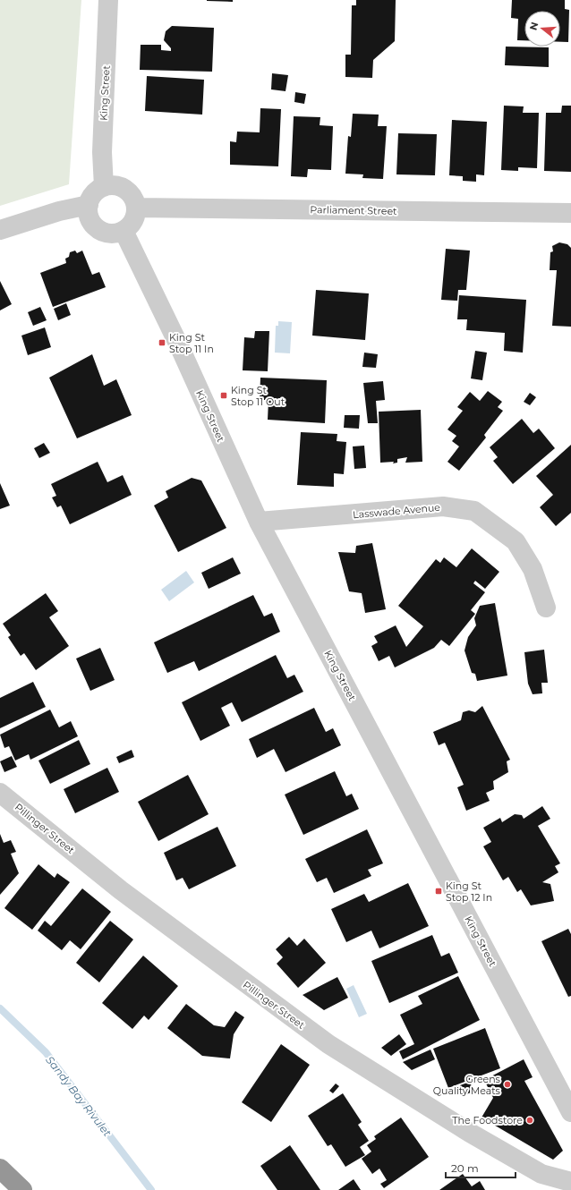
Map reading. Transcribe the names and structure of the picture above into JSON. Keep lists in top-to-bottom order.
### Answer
{
  "streets": {
    "street": [
      "King Street",
      "Parliament Street",
      "Lasswade Avenue",
      "Pillinger Street"
    ]
  },
  "crossings": [
    ["King Street", "Parliament Street"],
    ["King Street", "Lasswade Avenue"]
  ],
  "water": ["Sandy Bay Rivulet"],
  "places": {
    "transit": ["King St Stop 11 In", "King St Stop 11 Out", "King St Stop 12 In"],
    "other": ["Greens Quality Meats", "The Foodstore"]
  },
  "scale_bar": "20 m",
  "north": "left"
}
